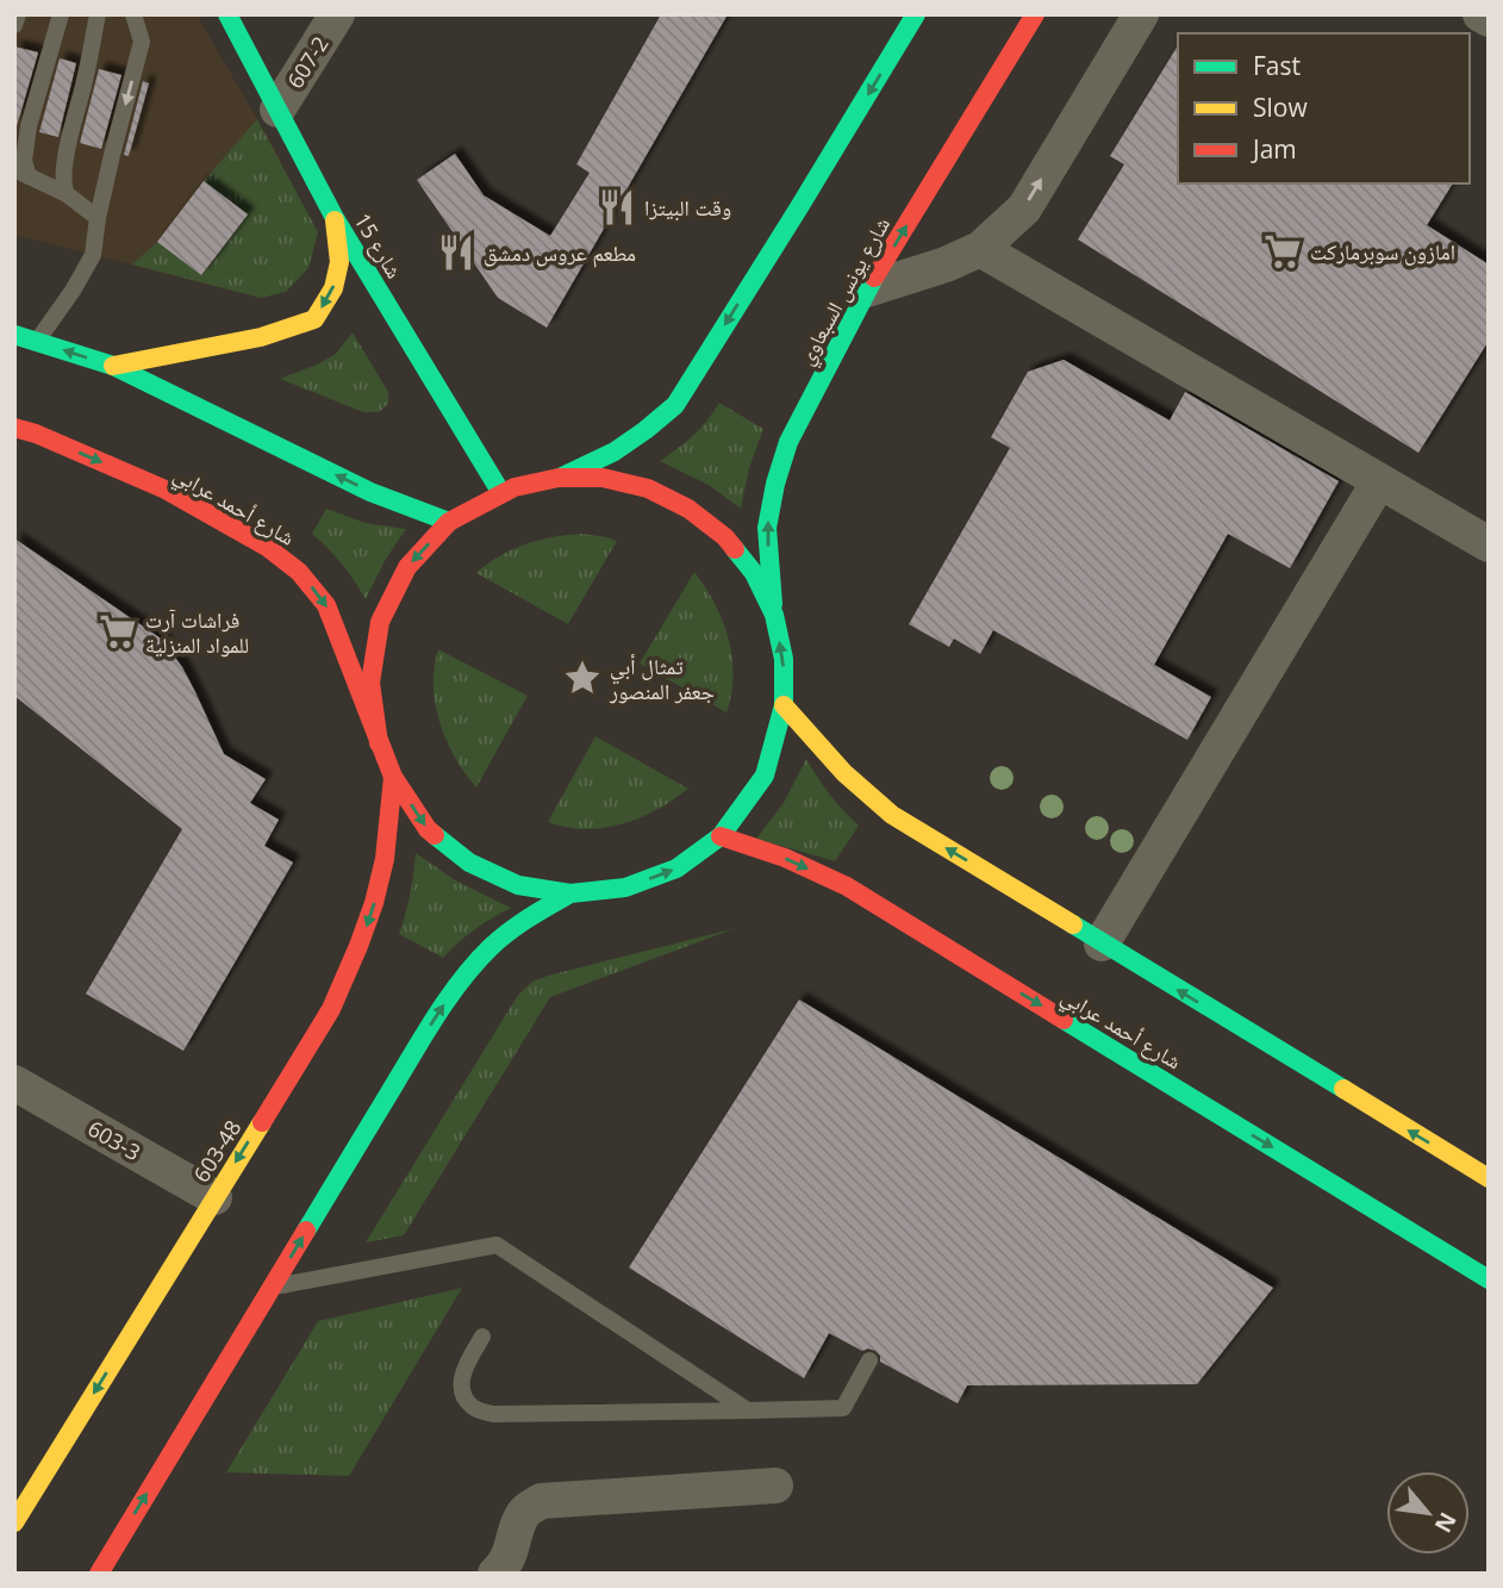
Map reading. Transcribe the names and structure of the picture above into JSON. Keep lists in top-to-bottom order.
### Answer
{
  "streets": {
    "main road": [
      "شارع 15",
      "شارع يونس السبعاوي",
      "شارع أحمد عرابي",
      "603-48"
    ],
    "street": ["607-2", "603-3"]
  },
  "crossings": [
    ["607-2", "شارع 15"],
    ["603-3", "603-48"]
  ],
  "places": {
    "restaurant": ["وقت البيتزا", "مطعم عروس دمشق"],
    "supermarket": ["امازون سوبرماركت", "فراشات آرت للمواد المنزلية"],
    "place": ["تمثال أبي جعفر المنصور"]
  },
  "legend": ["Fast", "Slow", "Jam"],
  "north": "bottom right"
}
